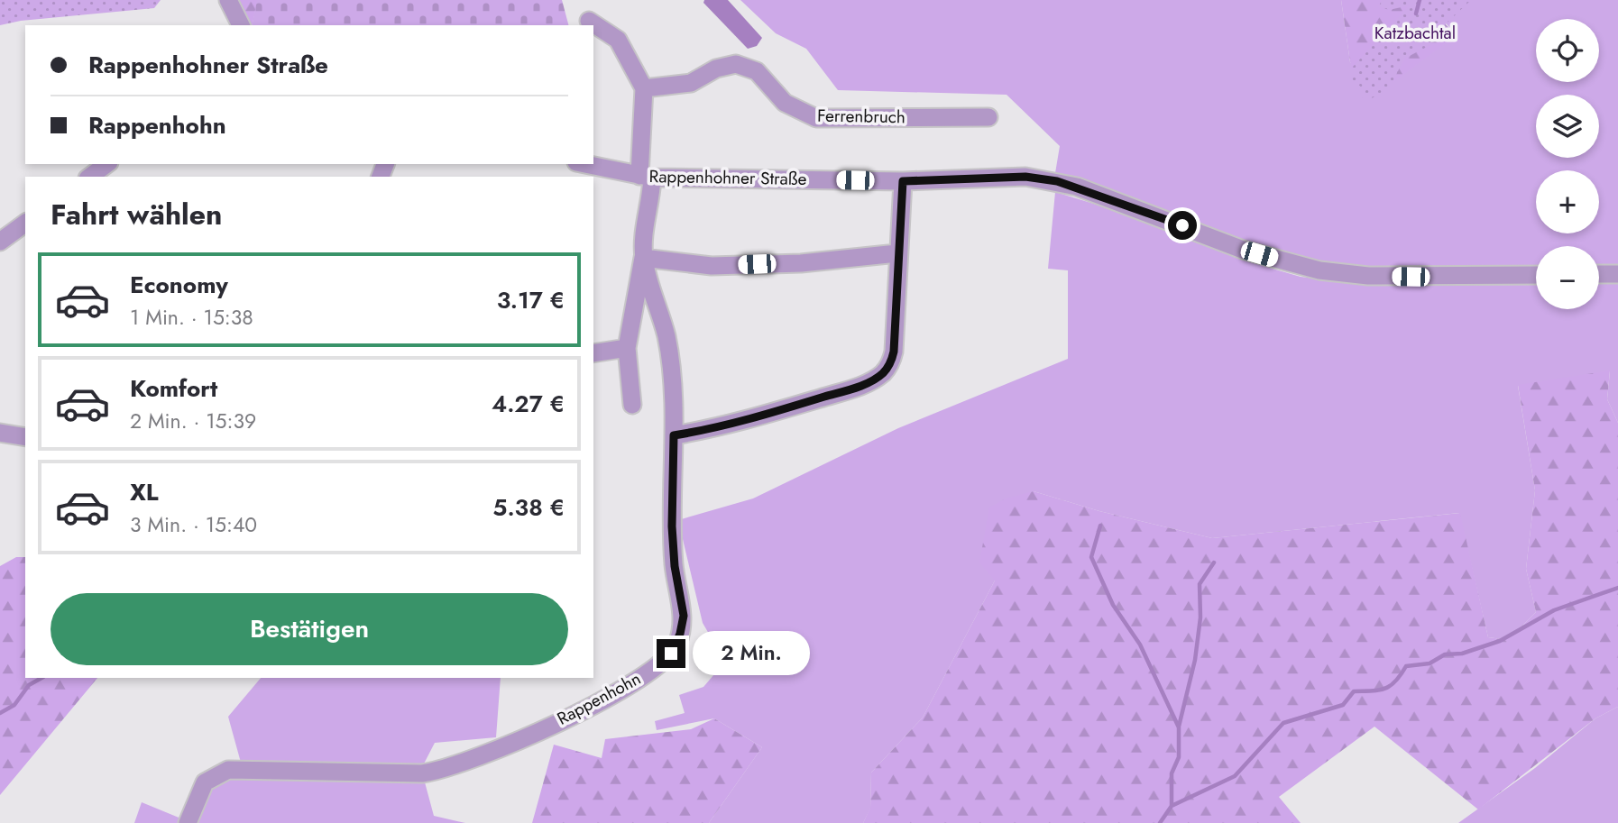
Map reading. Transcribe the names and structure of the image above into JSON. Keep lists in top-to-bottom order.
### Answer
{
  "streets": {
    "street": ["Ferrenbruch", "Rappenhohner Straße", "Rappenhohn"]
  },
  "crossings": [
    ["Rappenhohner Straße", "Rappenhohn"]
  ],
  "parks": ["Katzbachtal"],
  "page": {
    "map_buttons": ["+", "−"],
    "banner": ["Rappenhohner Straße", "Rappenhohn"],
    "heading": "Fahrt wählen",
    "list": [
      {
        "name": "Economy",
        "note": "1 Min. · 15:38",
        "value": "3.17 €"
      },
      {
        "name": "Komfort",
        "note": "2 Min. · 15:39",
        "value": "4.27 €"
      },
      {
        "name": "XL",
        "note": "3 Min. · 15:40",
        "value": "5.38 €"
      }
    ],
    "buttons": "Bestätigen",
    "bubble": "2 Min."
  }
}
